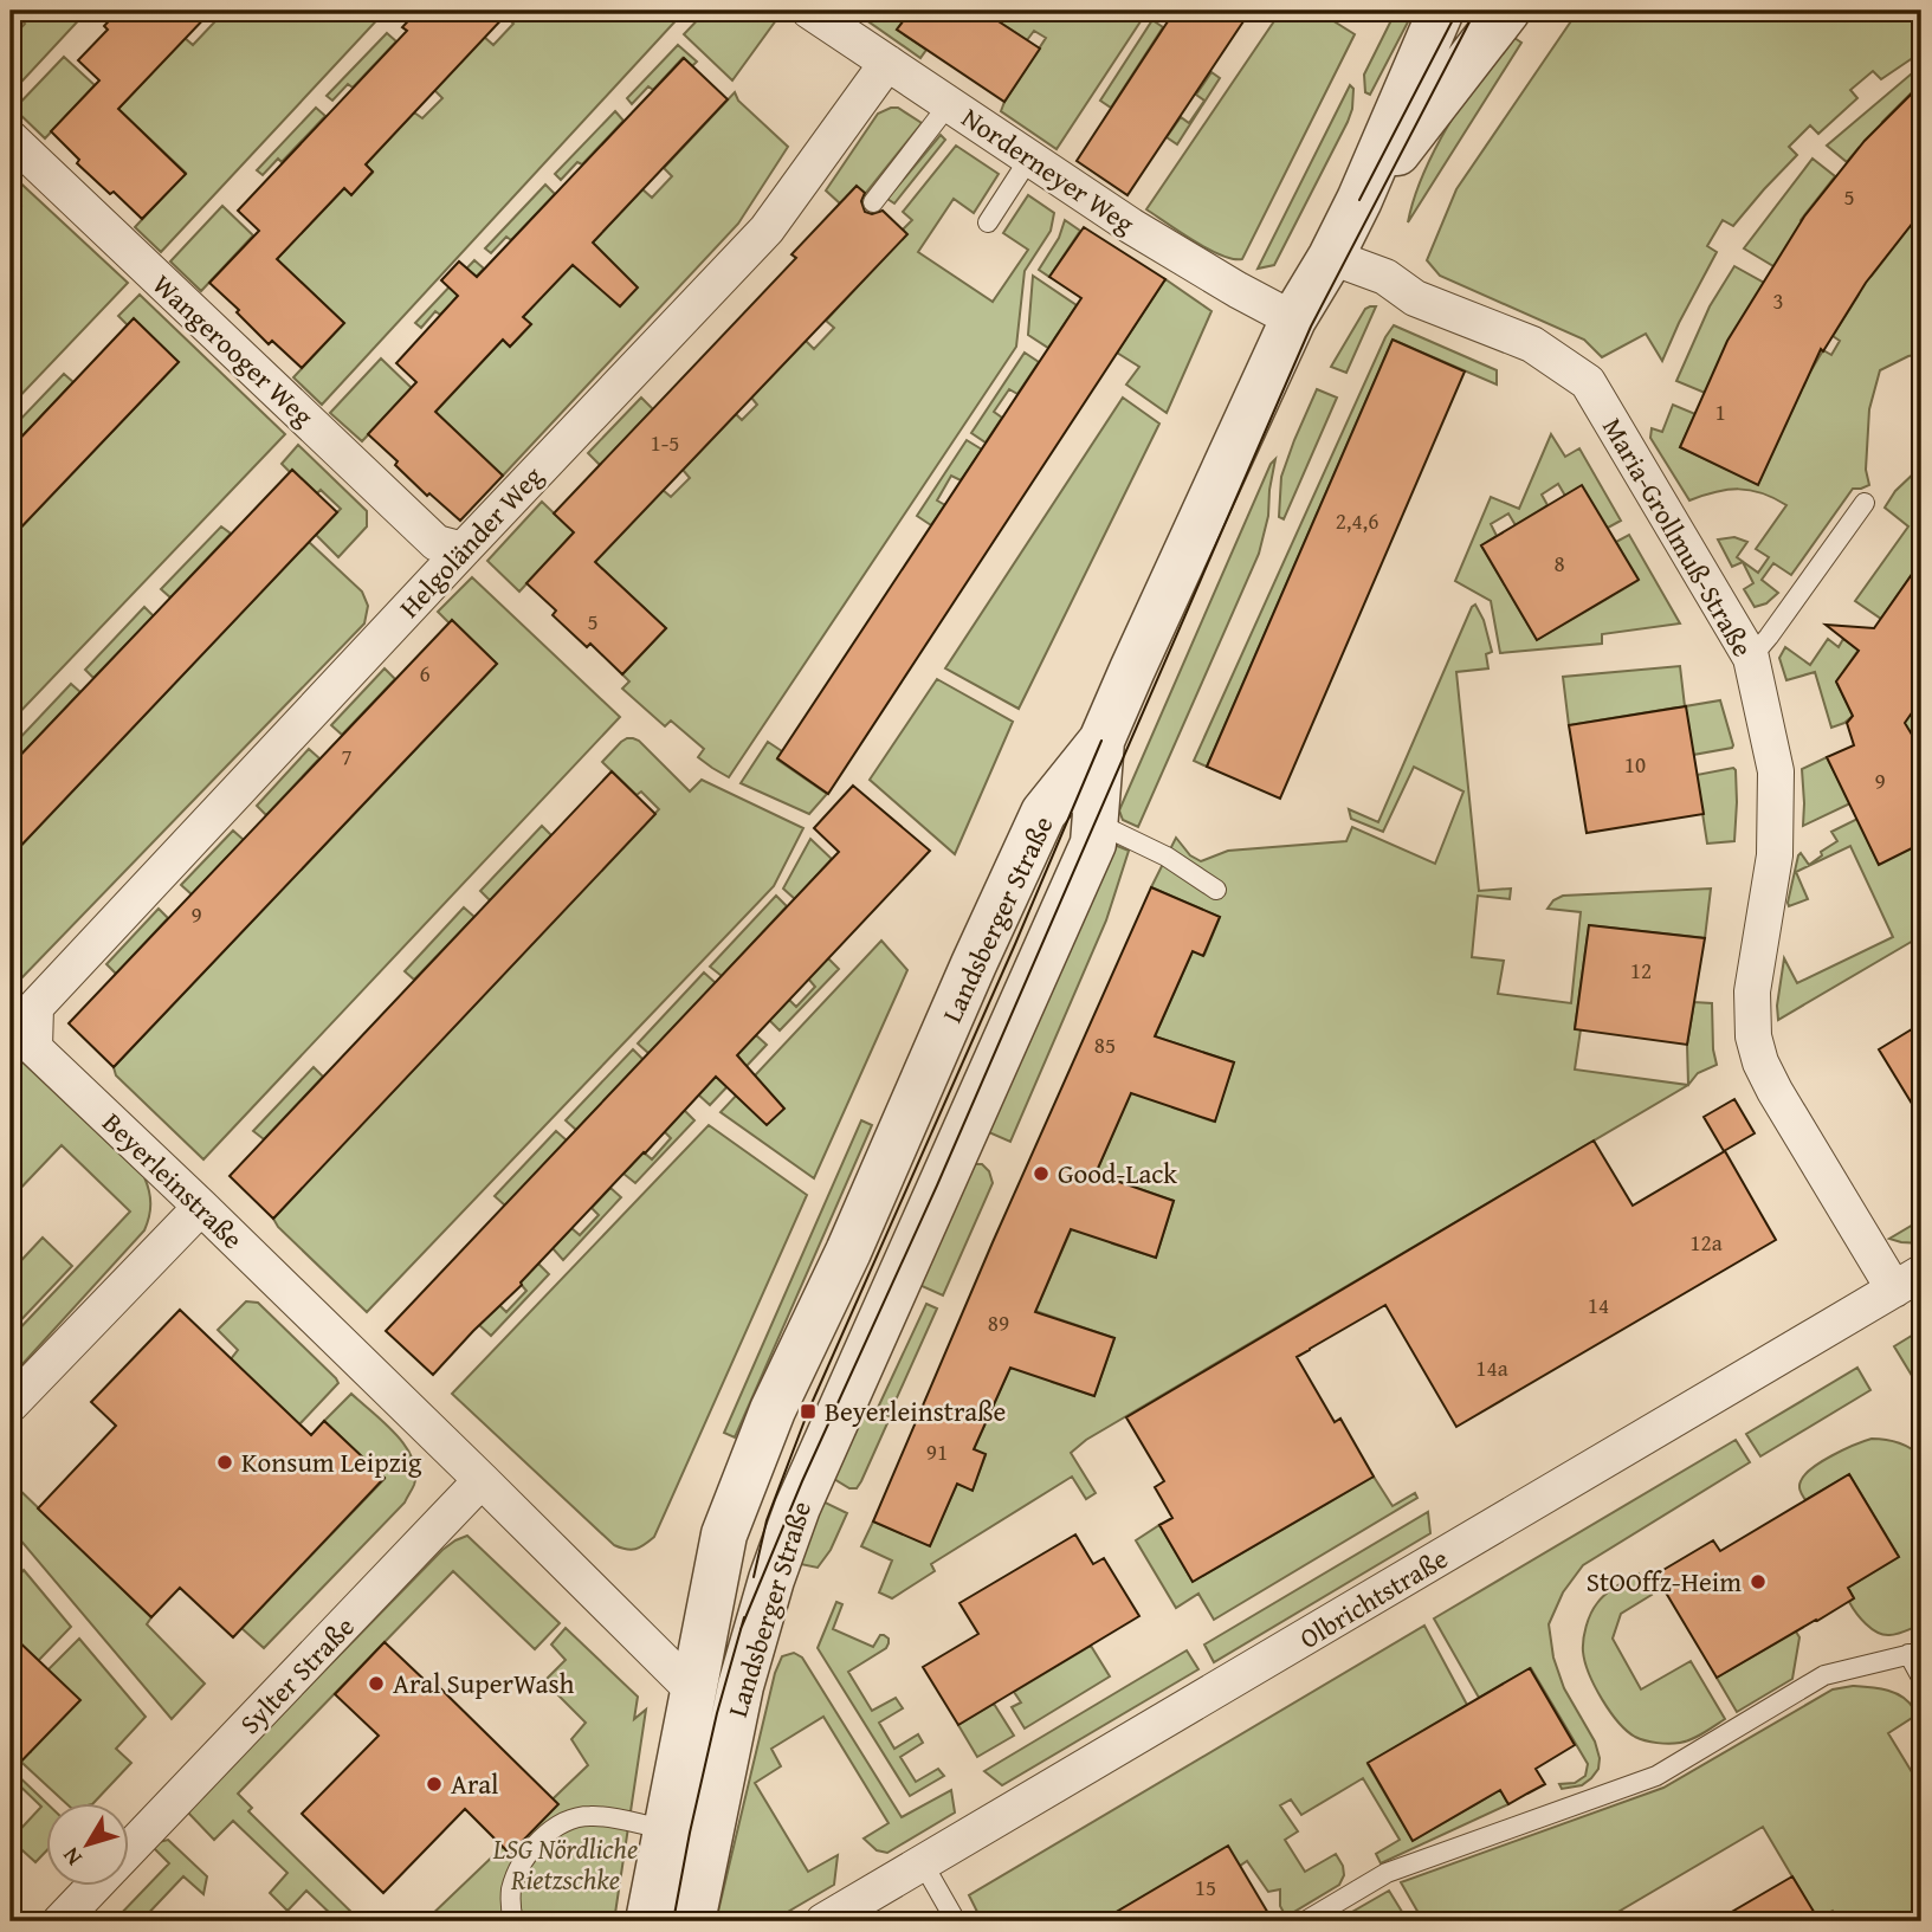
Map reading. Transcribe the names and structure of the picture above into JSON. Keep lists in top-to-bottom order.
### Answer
{
  "streets": {
    "street": [
      "Norderneyer Weg",
      "Wangerooger Weg",
      "Maria-Grollmuß-Straße",
      "Helgoländer Weg",
      "Landsberger Straße",
      "Beyerleinstraße",
      "Olbrichtstraße",
      "Sylter Straße"
    ]
  },
  "crossings": [
    ["Norderneyer Weg", "Helgoländer Weg"],
    ["Wangerooger Weg", "Helgoländer Weg"],
    ["Maria-Grollmuß-Straße", "Olbrichtstraße"],
    ["Helgoländer Weg", "Beyerleinstraße"],
    ["Landsberger Straße", "Beyerleinstraße"],
    ["Beyerleinstraße", "Sylter Straße"]
  ],
  "parks": ["LSG Nördliche Rietzschke"],
  "places": {
    "other": [
      "Good-Lack",
      "Konsum Leipzig",
      "StOOffz-Heim",
      "Aral SuperWash",
      "Aral"
    ],
    "transit": ["Beyerleinstraße"]
  },
  "house_numbers": [
    "5",
    "3",
    "1",
    "1-5",
    "2,4,6",
    "8",
    "5",
    "6",
    "7",
    "10",
    "9",
    "9",
    "12",
    "85",
    "12a",
    "14",
    "89",
    "14a",
    "91",
    "15"
  ],
  "north": "bottom left"
}
